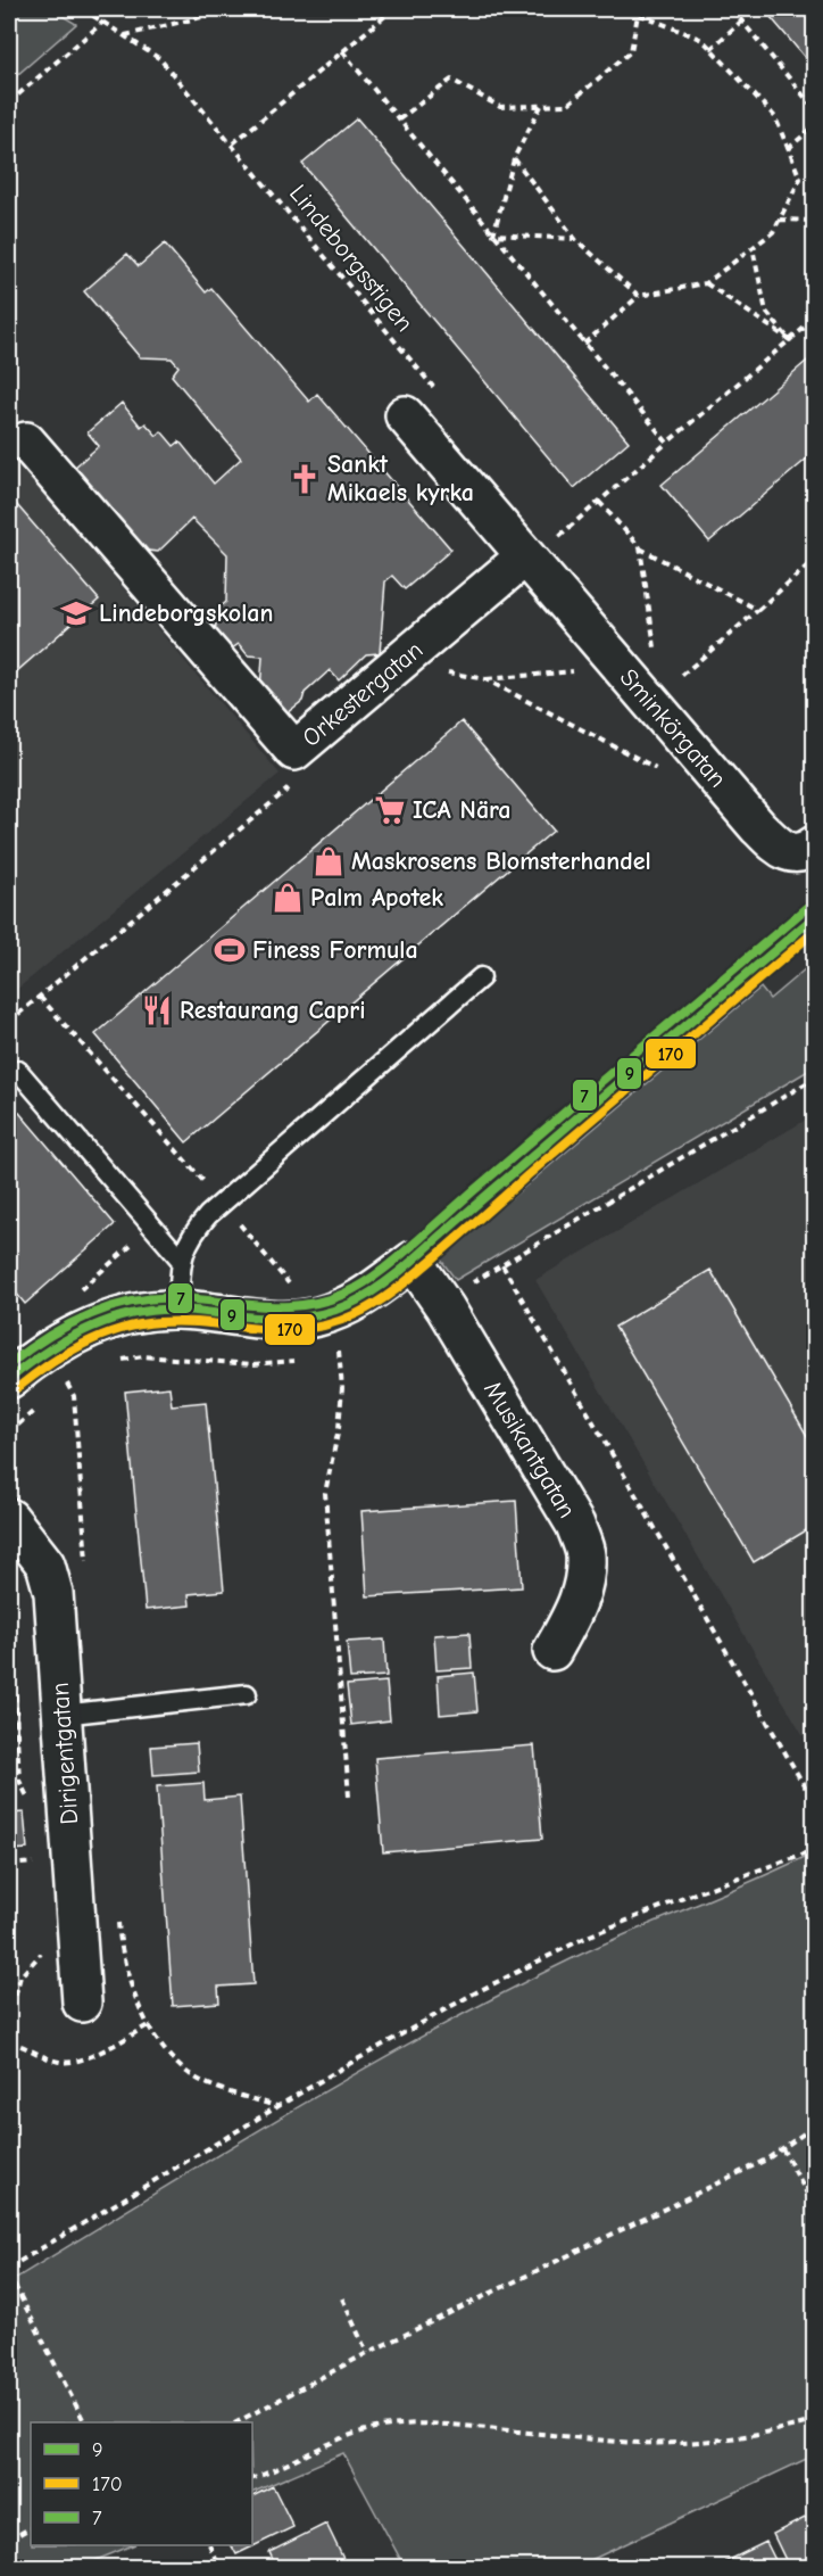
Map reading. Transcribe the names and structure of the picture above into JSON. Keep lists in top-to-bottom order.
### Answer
{
  "streets": {
    "street": [
      "Orkestergatan",
      "Sminkörgatan",
      "Musikantgatan",
      "Dirigentgatan"
    ],
    "path": ["Lindeborgsstigen"]
  },
  "crossings": [
    ["Orkestergatan", "Sminkörgatan"]
  ],
  "places": {
    "church": ["Sankt Mikaels kyrka"],
    "school or university": ["Lindeborgskolan"],
    "supermarket": ["ICA Nära"],
    "shop": ["Maskrosens Blomsterhandel", "Palm Apotek"],
    "sports": ["Finess Formula"],
    "restaurant": ["Restaurang Capri"]
  },
  "lines": ["transit line 7", "transit line 9", "transit line 170"],
  "legend": ["9", "170", "7"]
}
